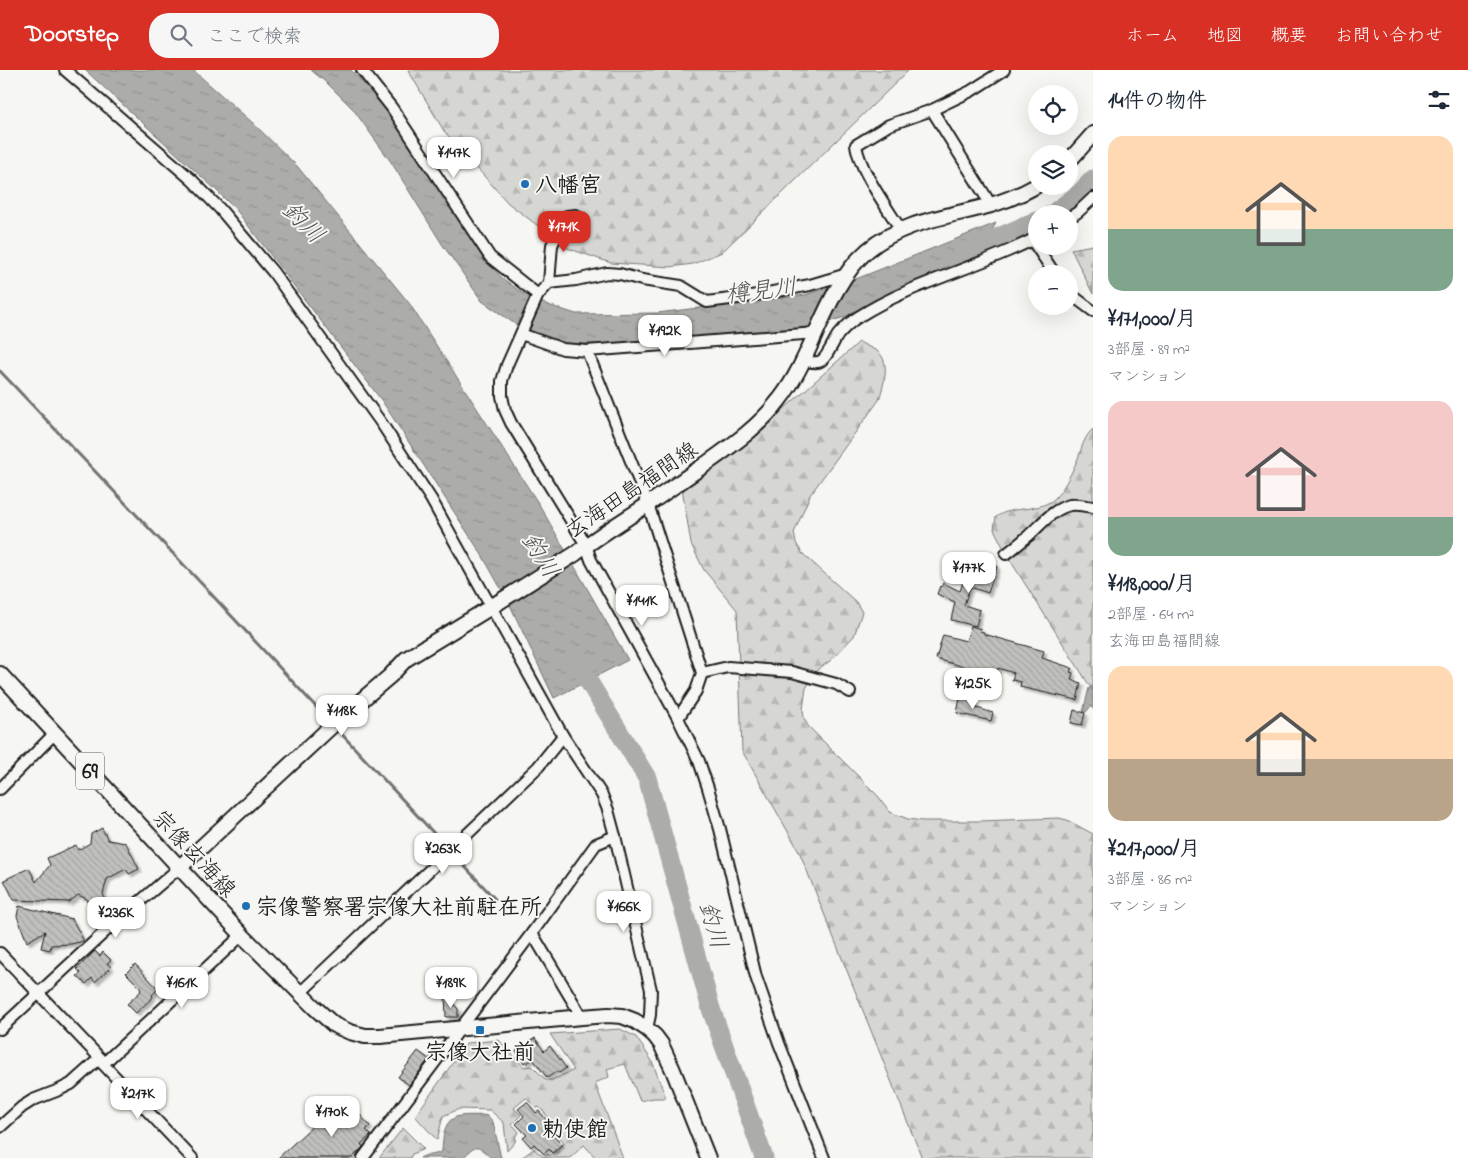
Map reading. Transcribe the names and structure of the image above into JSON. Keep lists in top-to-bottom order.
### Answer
{
  "streets": {
    "main road": ["玄海田島福間線", "69", "宗像玄海線"]
  },
  "crossings": [
    ["玄海田島福間線", "宗像玄海線"]
  ],
  "water": ["釣川", "樽見川"],
  "places": {
    "other": ["八幡宮", "宗像警察署宗像大社前駐在所", "勅使館"],
    "transit": ["宗像大社前"]
  },
  "page": {
    "header": "Doorstep",
    "search": "ここで検索",
    "nav": [
      "ホーム",
      "地図",
      "概要",
      "お問い合わせ"
    ],
    "heading": "14件の物件",
    "map_buttons": ["+", "−"],
    "list": [
      {
        "name": "¥171,000/月",
        "note": "3部屋 · 89 m² · マンション"
      },
      {
        "name": "¥118,000/月",
        "note": "2部屋 · 64 m² · 玄海田島福間線"
      },
      {
        "name": "¥217,000/月",
        "note": "3部屋 · 86 m² · マンション"
      }
    ],
    "price": [
      "¥147K",
      "¥171K",
      "¥192K",
      "¥177K",
      "¥141K",
      "¥125K",
      "¥118K",
      "¥263K",
      "¥166K",
      "¥236K",
      "¥161K",
      "¥189K",
      "¥217K",
      "¥170K"
    ]
  }
}
